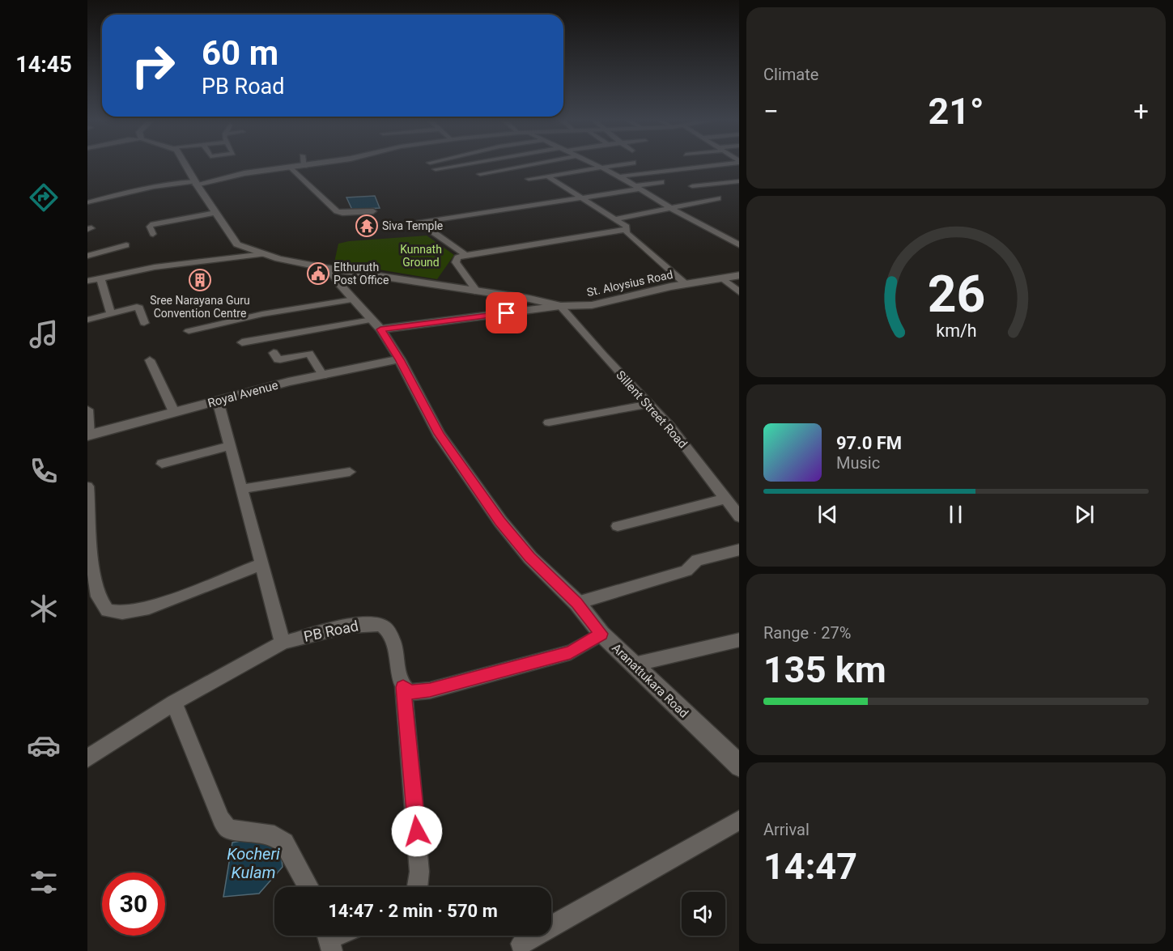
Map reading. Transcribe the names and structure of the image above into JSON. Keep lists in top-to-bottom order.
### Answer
{
  "streets": {
    "main road": ["St. Aloysius Road", "Royal Avenue", "Aranattukara Road"],
    "street": ["Sillent Street Road", "PB Road"]
  },
  "crossings": [
    ["St. Aloysius Road", "Sillent Street Road"],
    ["St. Aloysius Road", "Aranattukara Road"],
    ["Royal Avenue", "Aranattukara Road"]
  ],
  "water": ["Kocheri Kulam"],
  "parks": ["Kunnath Ground"],
  "places": {
    "temple": ["Siva Temple"],
    "public building": ["Elthuruth Post Office"],
    "building": ["Sree Narayana Guru Convention Centre"]
  },
  "page": {
    "tabs": "14:45",
    "tile": [
      "Climate",
      ["Range · 27%", "135 km"],
      ["Arrival", "14:47"]
    ],
    "turn": ["60 m", "PB Road"],
    "heat": ["−", "21°", "+"],
    "song": ["97.0 FM", "Music"],
    "limit": "30",
    "trip": "14:47 · 2 min · 570 m",
    "gauge": ["26", "km/h"]
  }
}
